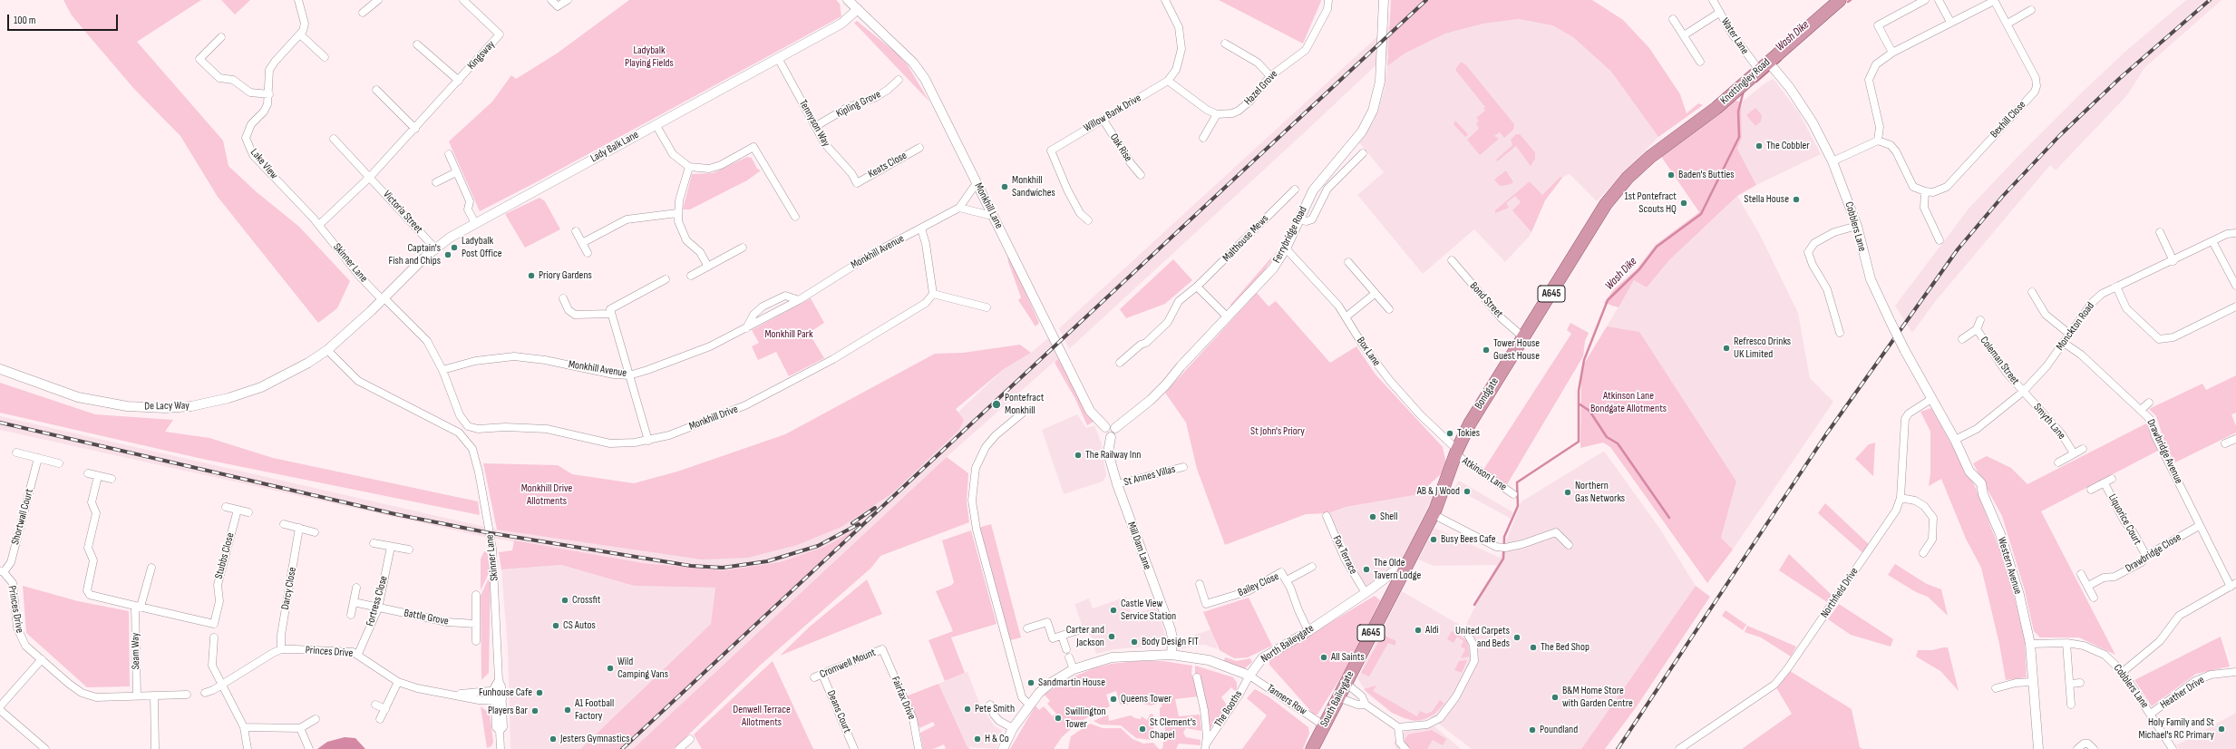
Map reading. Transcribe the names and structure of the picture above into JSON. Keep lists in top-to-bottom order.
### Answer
{
  "streets": {
    "highway": [
      "Knottingley Road",
      "A645",
      "Bondgate",
      "South Baileygate"
    ],
    "street": [
      "Water Lane",
      "Kingsway",
      "Hazel Grove",
      "Kipling Grove",
      "Willow Bank Drive",
      "Bexhill Close",
      "Tennyson Way",
      "Lady Balk Lane",
      "Oak Rise",
      "Lake View",
      "Keats Close",
      "Monkhill Lane",
      "Victoria Street",
      "Cobblers Lane",
      "Ferrybridge Road",
      "Malthouse Mews",
      "Monkhill Avenue",
      "Skinner Lane",
      "Bond Street",
      "Monckton Road",
      "Box Lane",
      "Coleman Street",
      "De Lacy Way",
      "Monkhill Drive",
      "Smyth Lane",
      "Drawbridge Avenue",
      "Atkinson Lane",
      "St Annes Villas",
      "Shortwall Court",
      "Liquorice Court",
      "Mill Dam Lane",
      "Drawbridge Close",
      "Fox Terrace",
      "Stubbs Close",
      "Western Avenue",
      "Bailey Close",
      "Darcy Close",
      "Northfield Drive",
      "Fortress Close",
      "Princes Drive",
      "Battle Grove",
      "North Baileygate",
      "Seam Way",
      "Cromwell Mount",
      "Heather Drive",
      "Fairfax Drive",
      "Tanners Row",
      "The Booths",
      "Deans Court"
    ]
  },
  "crossings": [
    ["Water Lane", "Knottingley Road"],
    ["Water Lane", "Cobblers Lane"],
    ["Kingsway", "Lake View"],
    ["Kingsway", "Victoria Street"],
    ["Kingsway", "Skinner Lane"],
    ["Knottingley Road", "Cobblers Lane"],
    ["Knottingley Road", "Bondgate"],
    ["Kipling Grove", "Tennyson Way"],
    ["Willow Bank Drive", "Oak Rise"],
    ["Tennyson Way", "Lady Balk Lane"],
    ["Tennyson Way", "Keats Close"],
    ["Lady Balk Lane", "Monkhill Lane"],
    ["Lady Balk Lane", "Victoria Street"],
    ["Lady Balk Lane", "Skinner Lane"],
    ["Lady Balk Lane", "De Lacy Way"],
    ["Lake View", "Skinner Lane"],
    ["Monkhill Lane", "Ferrybridge Road"],
    ["Monkhill Lane", "Monkhill Avenue"],
    ["Monkhill Lane", "Mill Dam Lane"],
    ["Cobblers Lane", "Western Avenue"],
    ["Cobblers Lane", "Northfield Drive"],
    ["Cobblers Lane", "Heather Drive"],
    ["Ferrybridge Road", "Box Lane"],
    ["Ferrybridge Road", "Mill Dam Lane"],
    ["Monkhill Avenue", "Skinner Lane"],
    ["Skinner Lane", "De Lacy Way"],
    ["Skinner Lane", "Monkhill Drive"],
    ["Skinner Lane", "Princes Drive"],
    ["Bond Street", "Bondgate"],
    ["Monckton Road", "Coleman Street"],
    ["Monckton Road", "Smyth Lane"],
    ["Monckton Road", "Drawbridge Avenue"],
    ["Monckton Road", "Western Avenue"],
    ["Box Lane", "Bondgate"],
    ["Box Lane", "Atkinson Lane"],
    ["Coleman Street", "Smyth Lane"],
    ["Bondgate", "Atkinson Lane"],
    ["Bondgate", "North Baileygate"],
    ["Bondgate", "South Baileygate"],
    ["Drawbridge Avenue", "Drawbridge Close"],
    ["St Annes Villas", "Mill Dam Lane"],
    ["Shortwall Court", "Princes Drive"],
    ["Liquorice Court", "Drawbridge Close"],
    ["Fox Terrace", "North Baileygate"],
    ["Stubbs Close", "Seam Way"],
    ["Western Avenue", "Northfield Drive"],
    ["Bailey Close", "North Baileygate"],
    ["Darcy Close", "Princes Drive"],
    ["Fortress Close", "Princes Drive"],
    ["Fortress Close", "Battle Grove"],
    ["Princes Drive", "Seam Way"],
    ["North Baileygate", "Tanners Row"],
    ["North Baileygate", "The Booths"],
    ["Cromwell Mount", "Fairfax Drive"],
    ["Cromwell Mount", "Deans Court"],
    ["South Baileygate", "Tanners Row"],
    ["Tanners Row", "The Booths"]
  ],
  "water": ["Wash Dike"],
  "parks": [
    "Ladybalk Playing Fields",
    "Monkhill Park",
    "Atkinson Lane Bondgate Allotments",
    "St John's Priory",
    "Monkhill Drive Allotments",
    "Denwell Terrace Allotments"
  ],
  "places": [
    "The Cobbler",
    "Baden's Butties",
    "Monkhill Sandwiches",
    "Stella House",
    "1st Pontefract Scouts HQ",
    "Ladybalk Post Office",
    "Captain's Fish and Chips",
    "Priory Gardens",
    "Refresco Drinks UK Limited",
    "Tower House Guest House",
    "Pontefract Monkhill",
    "Tokies",
    "The Railway Inn",
    "AB & J Wood",
    "Northern Gas Networks",
    "Shell",
    "Busy Bees Cafe",
    "The Olde Tavern Lodge",
    "Crossfit",
    "Castle View Service Station",
    "CS Autos",
    "Aldi",
    "Carter and Jackson",
    "United Carpets and Beds",
    "Body Design FIT",
    "The Bed Shop",
    "All Saints",
    "Wild Camping Vans",
    "Sandmartin House",
    "Funhouse Cafe",
    "B&M Home Store with Garden Centre",
    "Queens Tower",
    "Pete Smith",
    "A1 Football Factory",
    "Players Bar",
    "Swillington Tower",
    "St Clement's Chapel",
    "Holy Family and St Michael's RC Primary",
    "Poundland",
    "Jesters Gymnastics",
    "H & Co"
  ],
  "scale_bar": "100 m"
}
